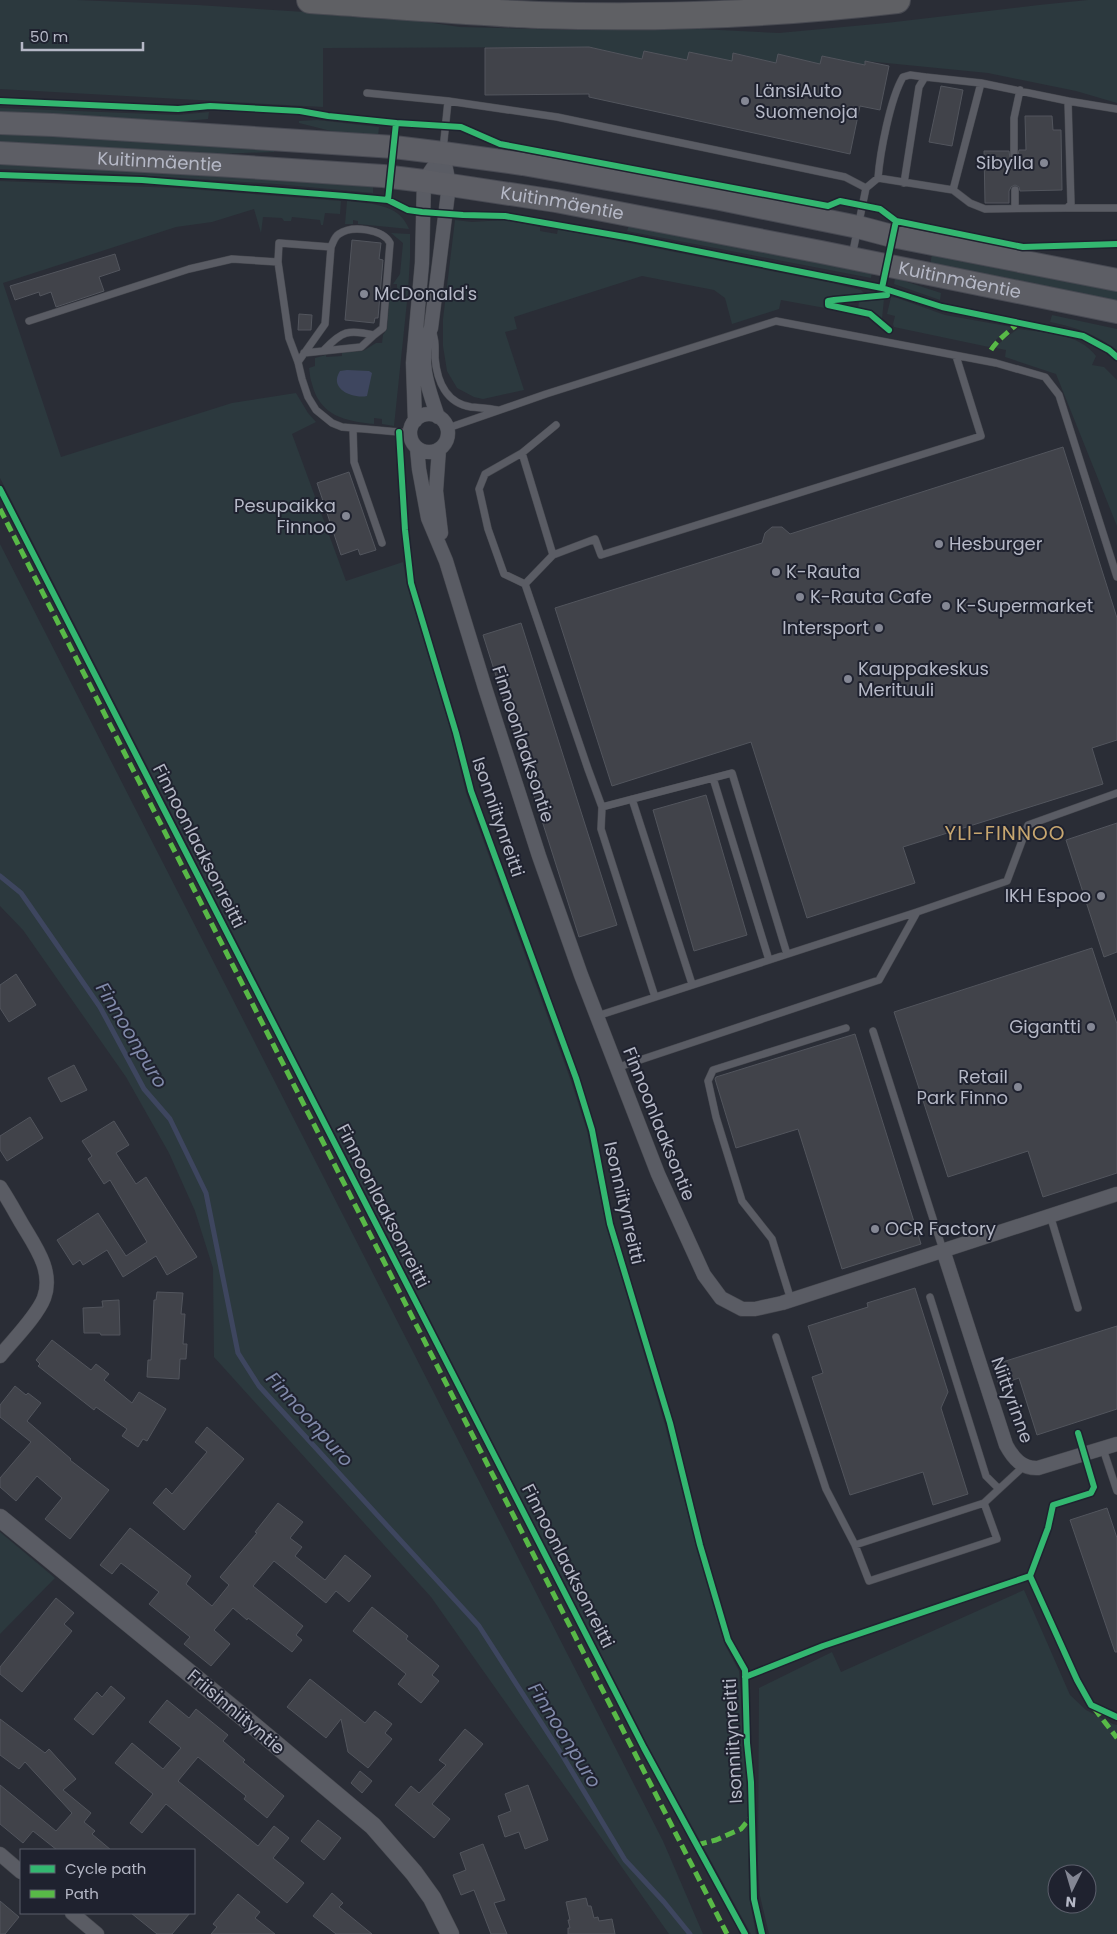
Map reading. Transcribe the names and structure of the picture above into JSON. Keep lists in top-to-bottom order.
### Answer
{
  "streets": {
    "main road": ["Kuitinmäentie"],
    "street": ["Finnoonlaaksontie", "Niittyrinne", "Friisinniityntie"],
    "cycle path": ["Isonniitynreitti", "Finnoonlaaksonreitti"]
  },
  "crossings": [
    ["Finnoonlaaksontie", "Niittyrinne"]
  ],
  "districts": ["YLI-FINNOO"],
  "water": ["Finnoonpuro"],
  "places": [
    "LänsiAuto Suomenoja",
    "Sibylla",
    "McDonald's",
    "Pesupaikka Finnoo",
    "Hesburger",
    "K-Rauta",
    "K-Rauta Cafe",
    "K-Supermarket",
    "Intersport",
    "Kauppakeskus Merituuli",
    "IKH Espoo",
    "Gigantti",
    "Retail Park Finno",
    "OCR Factory"
  ],
  "legend": ["Cycle path", "Path"],
  "scale_bar": "50 m",
  "north": "bottom"
}
